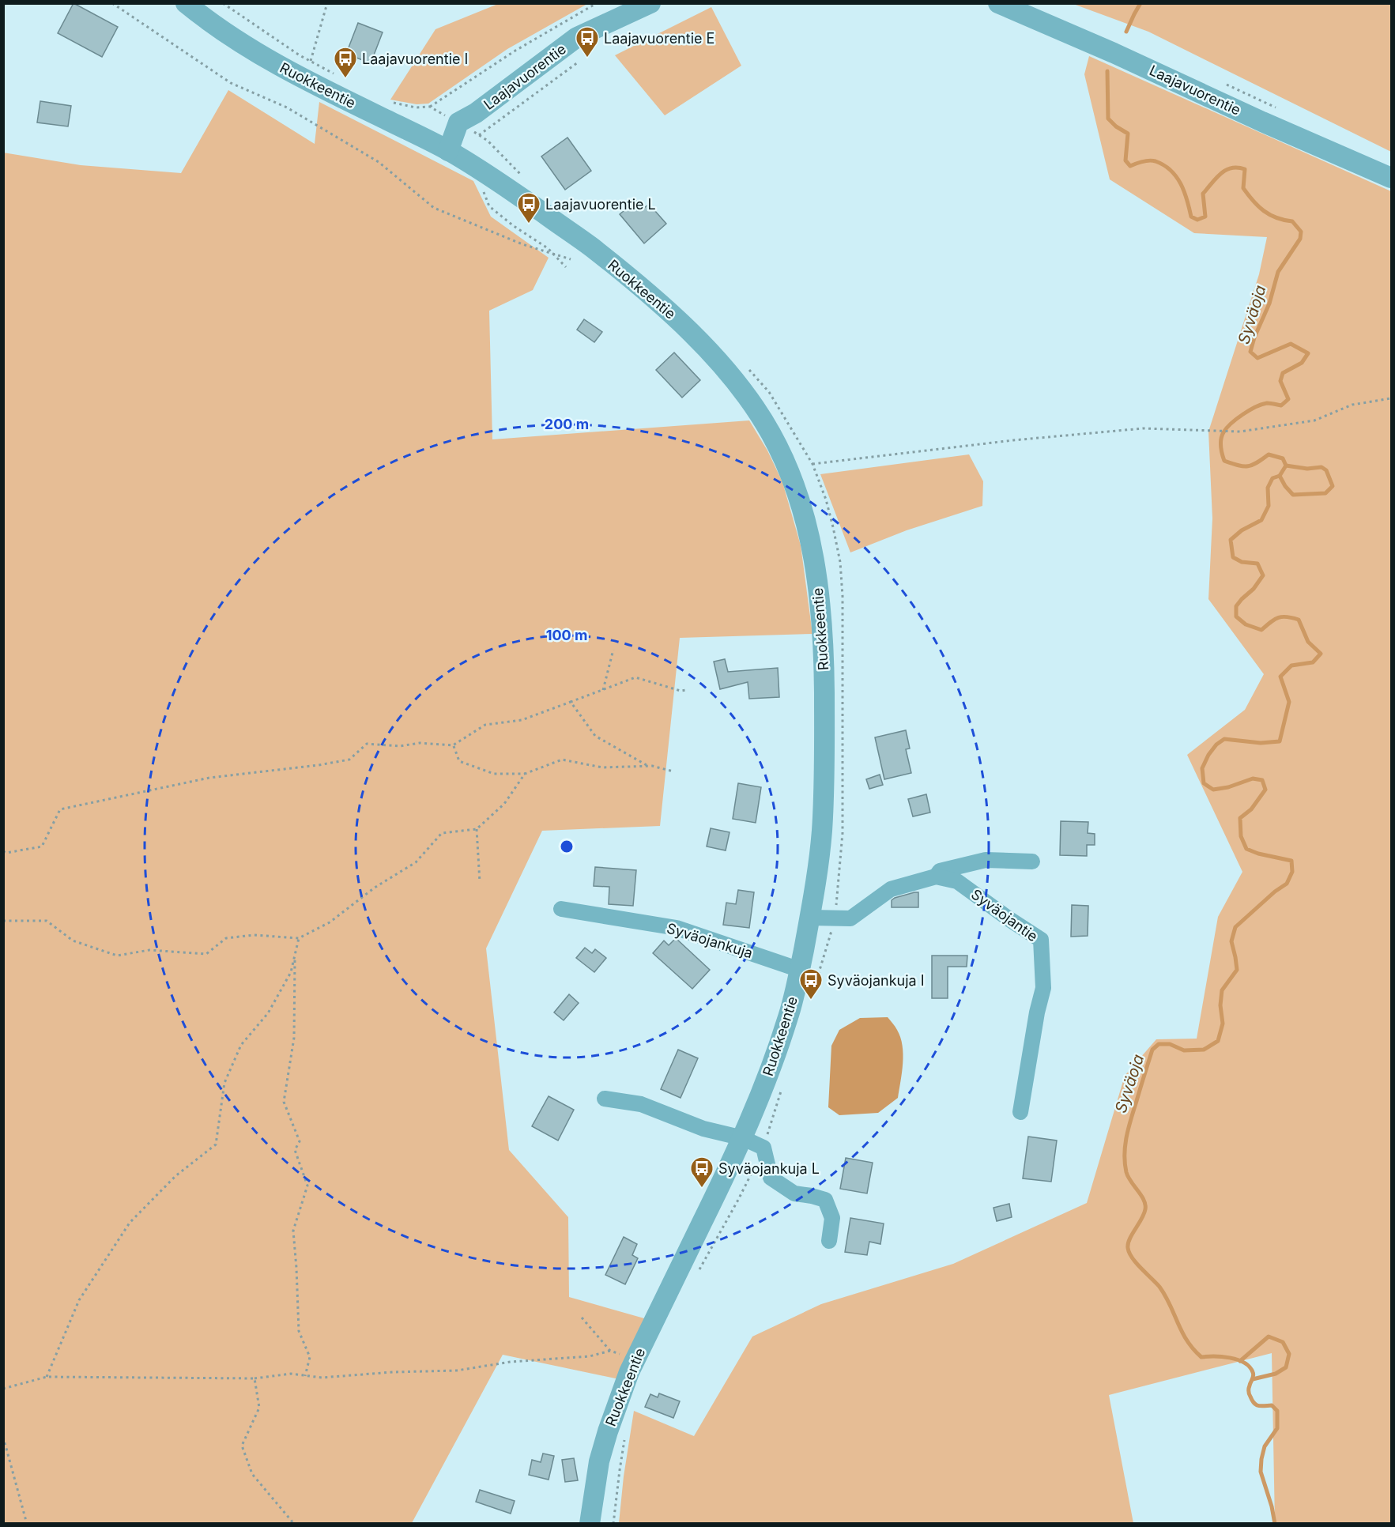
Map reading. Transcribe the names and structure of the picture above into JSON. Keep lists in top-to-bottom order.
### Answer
{
  "streets": {
    "street": [
      "Laajavuorentie",
      "Ruokkeentie",
      "Syväojantie",
      "Syväojankuja"
    ]
  },
  "crossings": [
    ["Ruokkeentie", "Syväojankuja"]
  ],
  "water": ["Syväoja"],
  "places": {
    "bus stop": [
      "Laajavuorentie E",
      "Laajavuorentie I",
      "Laajavuorentie L",
      "Syväojankuja I",
      "Syväojankuja L"
    ]
  },
  "rings": ["200 m", "100 m"]
}
